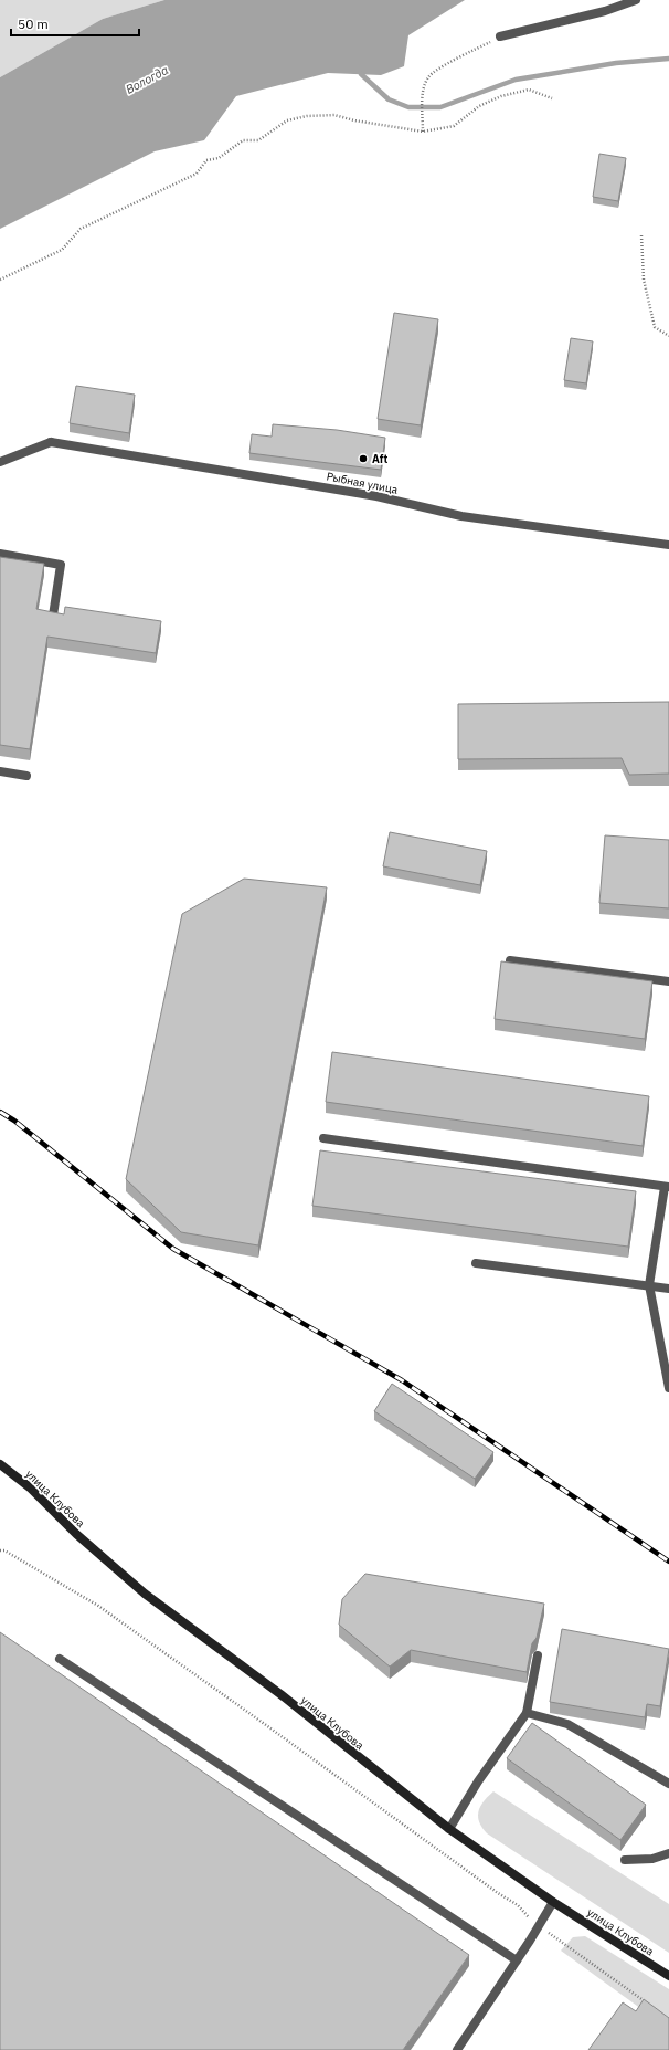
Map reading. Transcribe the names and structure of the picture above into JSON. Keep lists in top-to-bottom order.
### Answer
{
  "streets": {
    "main road": ["улица Клубова"],
    "street": ["Рыбная улица"]
  },
  "water": ["Вологда"],
  "places": ["Aft"],
  "scale_bar": "50 m"
}
